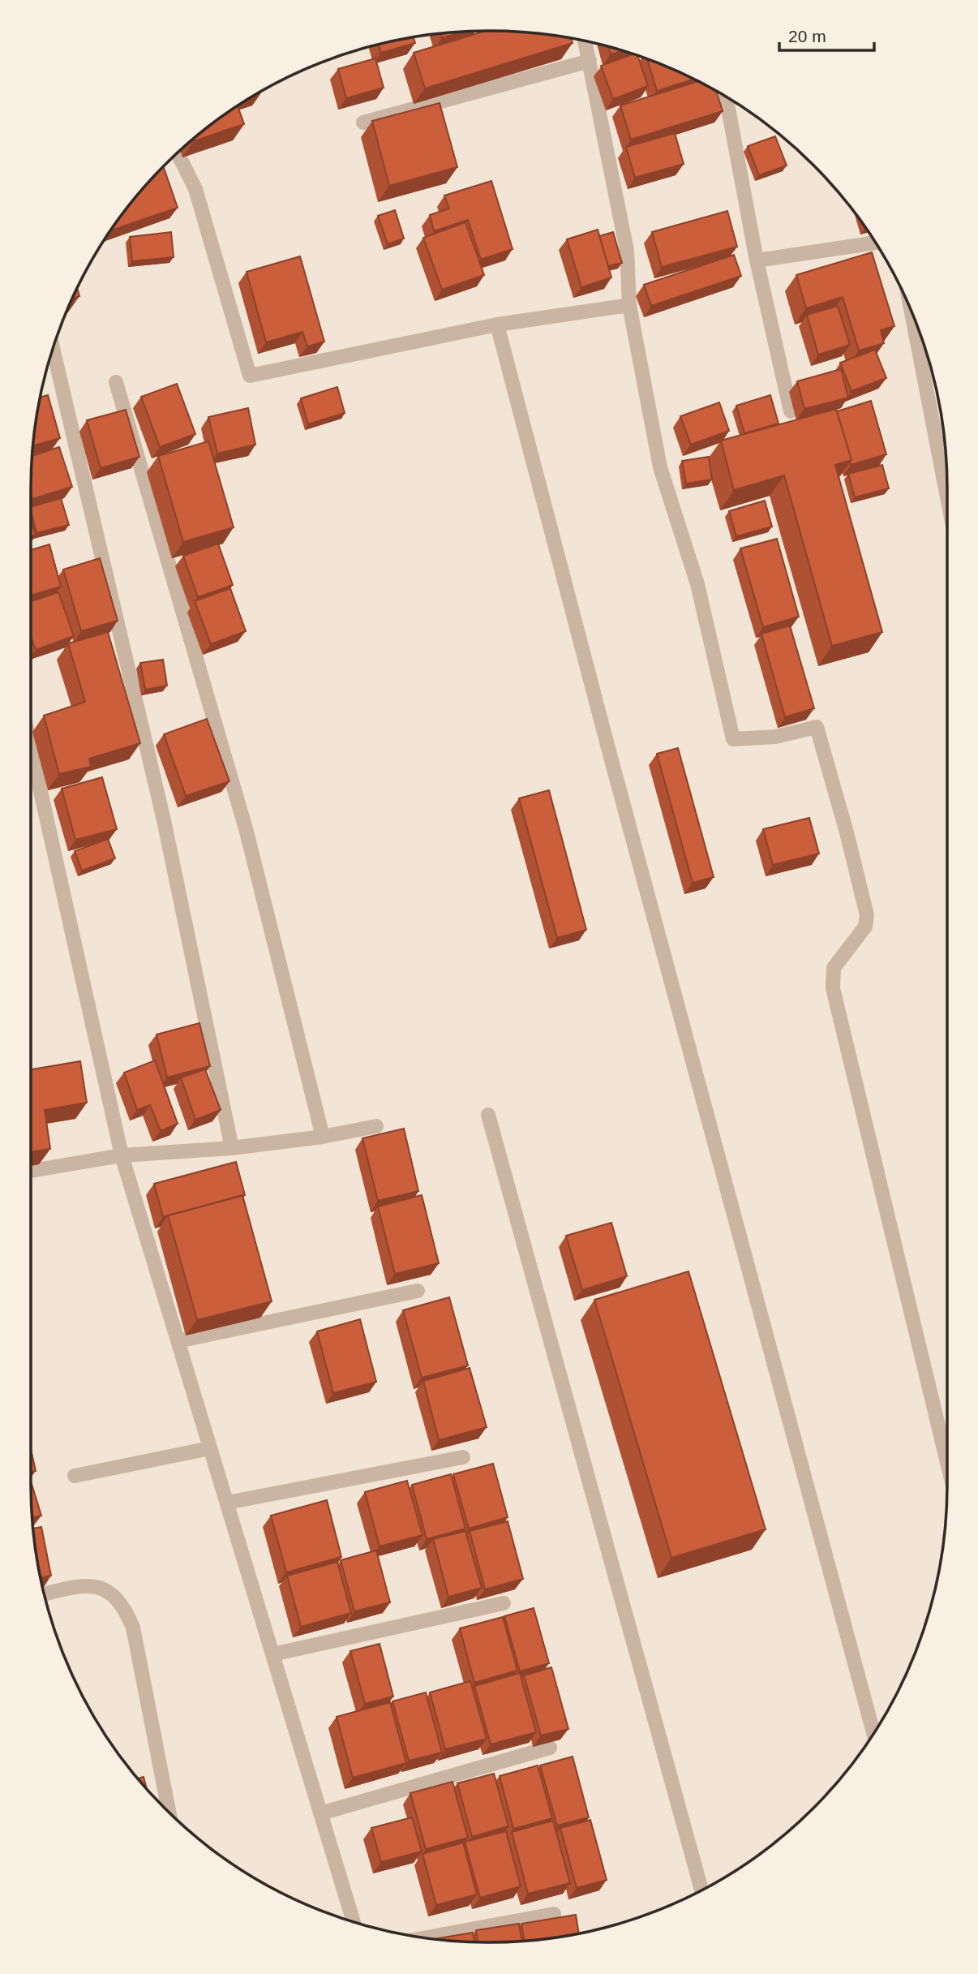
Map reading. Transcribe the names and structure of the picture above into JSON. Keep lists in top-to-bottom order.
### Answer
{
  "scale_bar": "20 m"
}
